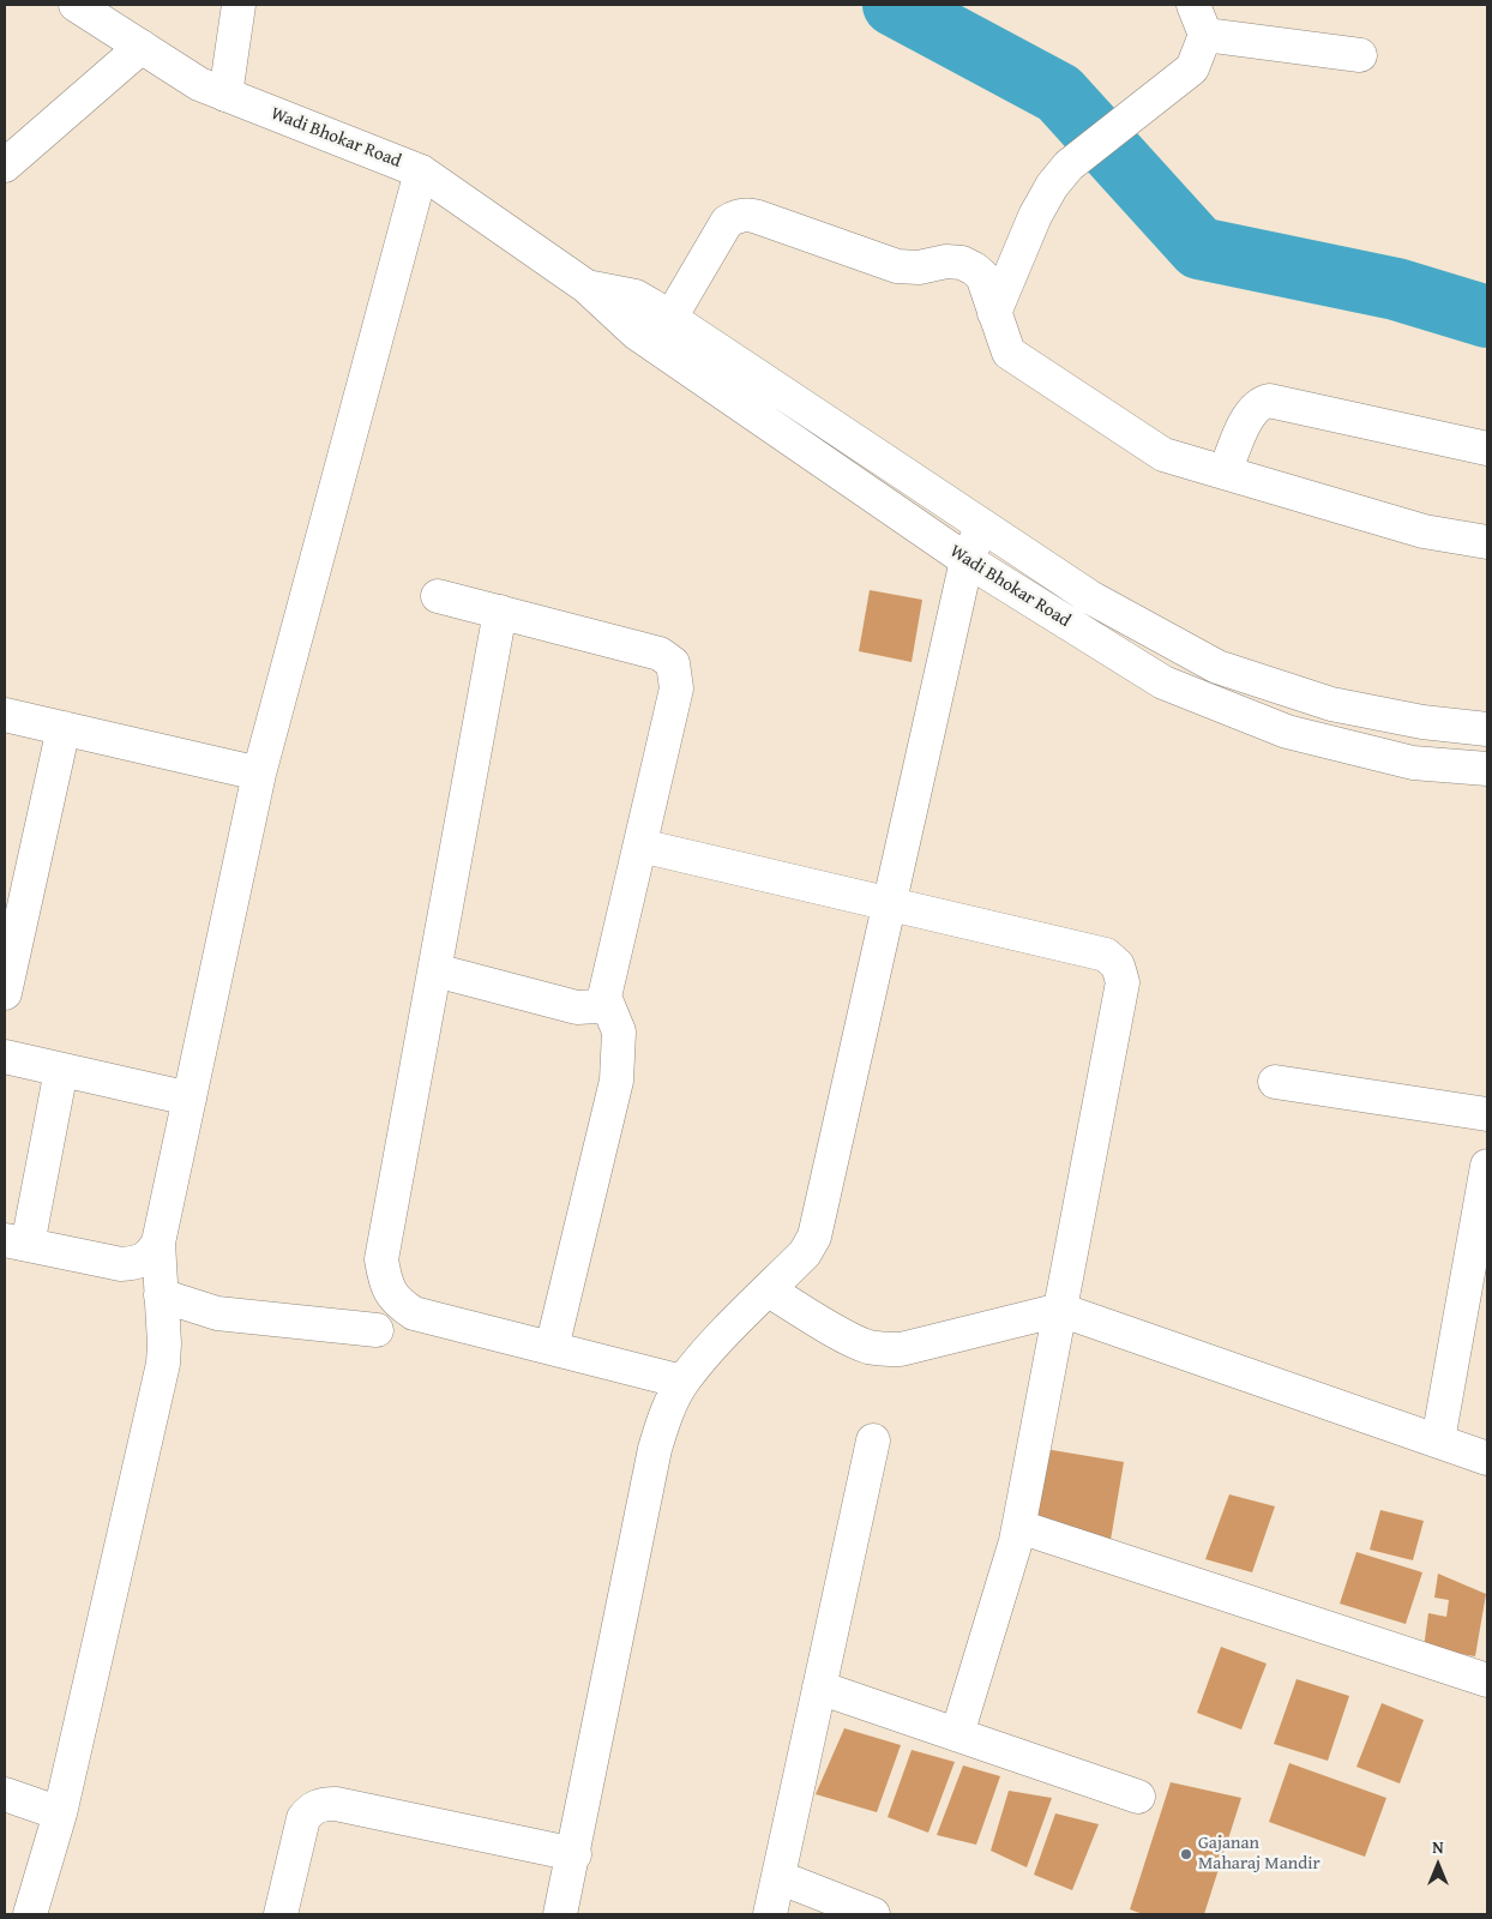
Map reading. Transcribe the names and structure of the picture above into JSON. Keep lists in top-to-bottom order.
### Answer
{
  "streets": {
    "street": ["Wadi Bhokar Road"]
  },
  "places": ["Gajanan Maharaj Mandir"],
  "north": "top"
}
